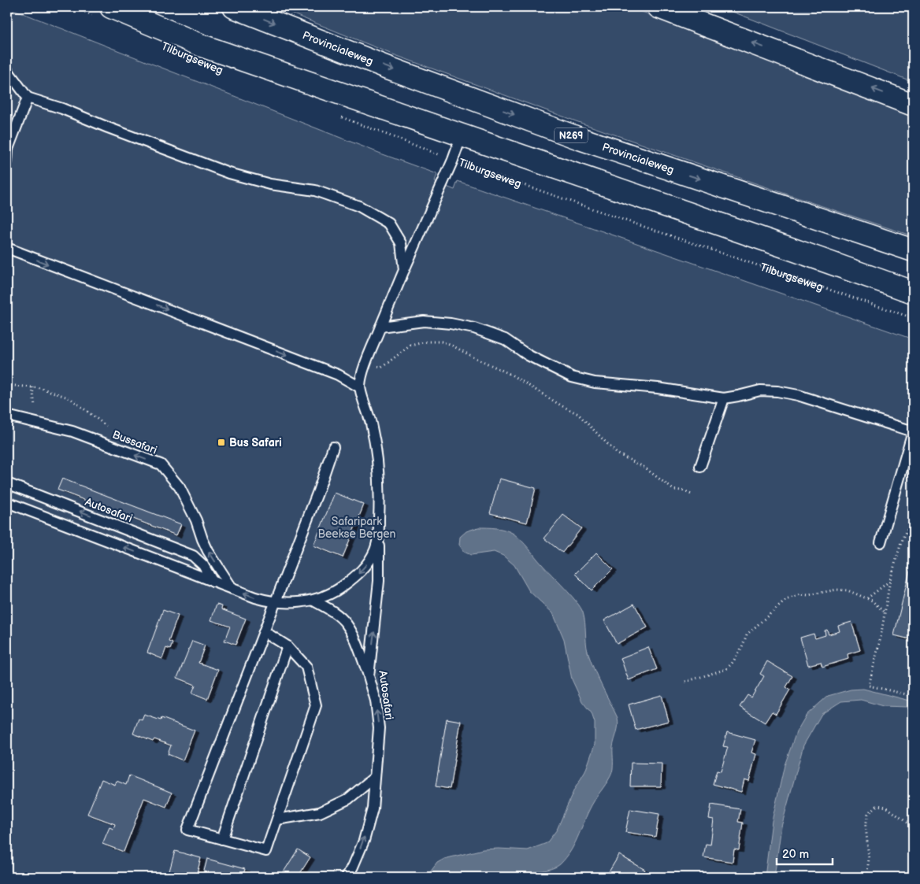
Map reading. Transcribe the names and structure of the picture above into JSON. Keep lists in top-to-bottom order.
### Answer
{
  "streets": {
    "main road": ["Provincialeweg", "Tilburgseweg", "N269"],
    "lane": ["Bussafari", "Autosafari"]
  },
  "one_way": ["Autosafari"],
  "parks": ["Safaripark Beekse Bergen"],
  "places": {
    "transit": ["Bus Safari"]
  },
  "scale_bar": "20 m"
}
